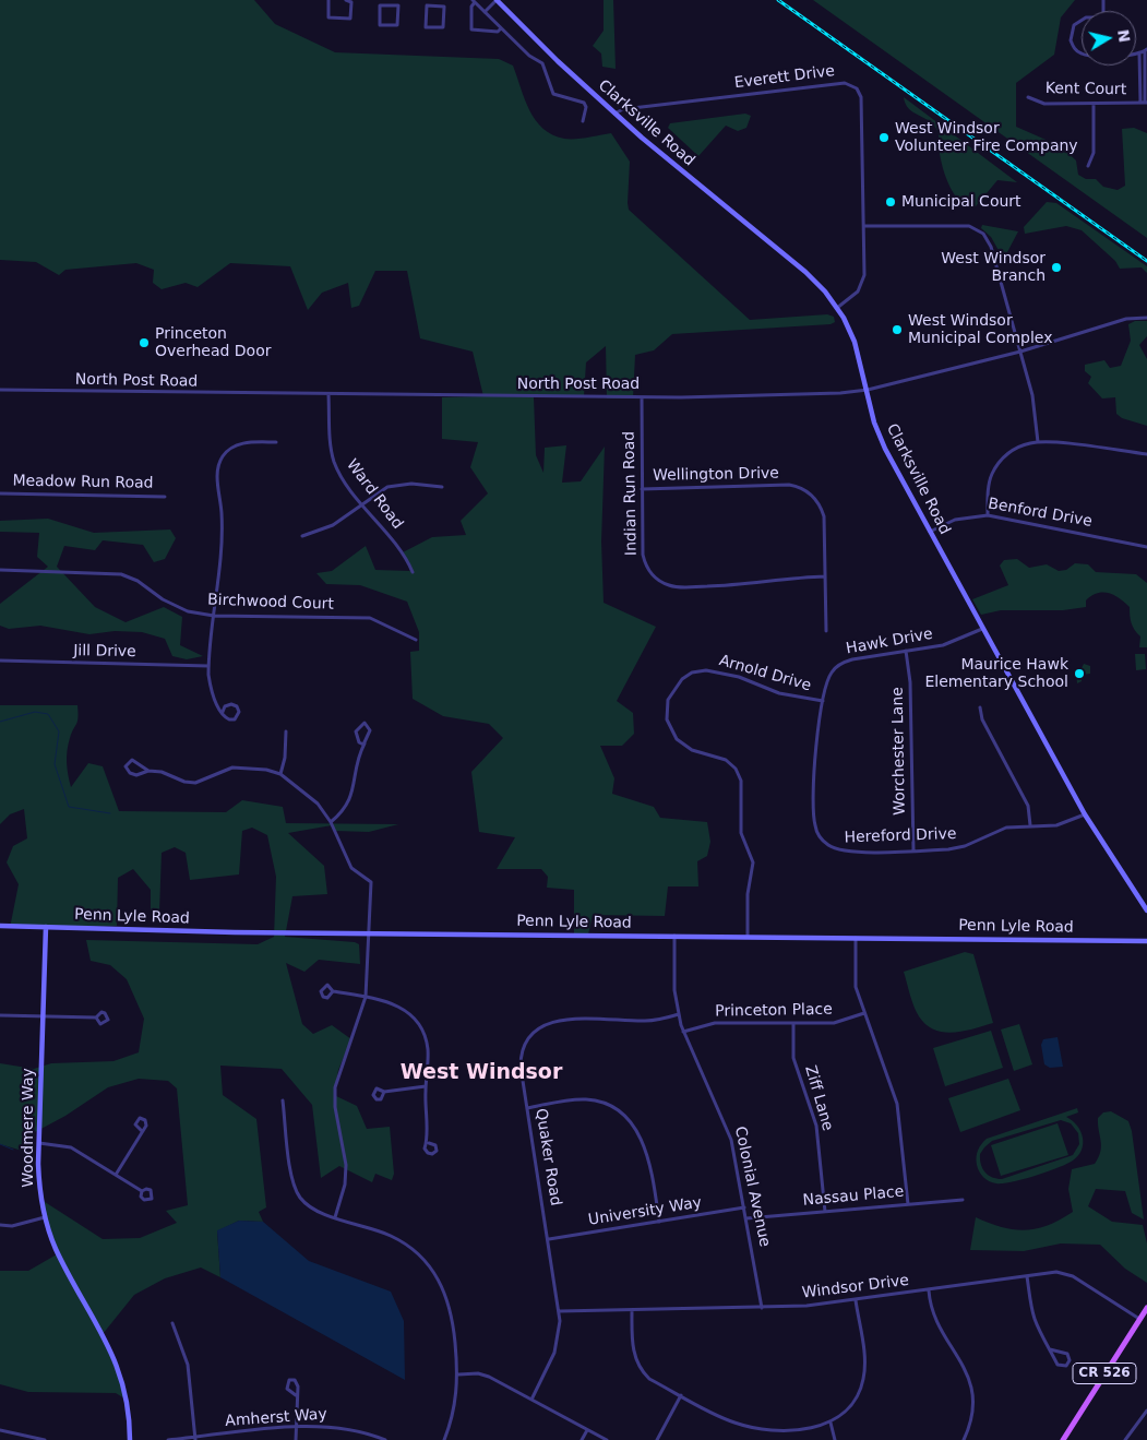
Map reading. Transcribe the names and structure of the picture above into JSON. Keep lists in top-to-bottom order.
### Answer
{
  "streets": {
    "main road": ["CR 526"],
    "street": [
      "Everett Drive",
      "Kent Court",
      "Clarksville Road",
      "North Post Road",
      "Wellington Drive",
      "Meadow Run Road",
      "Indian Run Road",
      "Ward Road",
      "Benford Drive",
      "Birchwood Court",
      "Hawk Drive",
      "Jill Drive",
      "Arnold Drive",
      "Worchester Lane",
      "Hereford Drive",
      "Penn Lyle Road",
      "Princeton Place",
      "Ziff Lane",
      "Woodmere Way",
      "Quaker Road",
      "Colonial Avenue",
      "Nassau Place",
      "University Way",
      "Windsor Drive",
      "Amherst Way"
    ]
  },
  "crossings": [
    ["Everett Drive", "Clarksville Road"],
    ["Clarksville Road", "North Post Road"],
    ["Clarksville Road", "Benford Drive"],
    ["Clarksville Road", "Hawk Drive"],
    ["Clarksville Road", "Hereford Drive"],
    ["North Post Road", "Indian Run Road"],
    ["North Post Road", "Ward Road"],
    ["Wellington Drive", "Indian Run Road"],
    ["Hawk Drive", "Arnold Drive"],
    ["Hawk Drive", "Worchester Lane"],
    ["Hawk Drive", "Hereford Drive"],
    ["Arnold Drive", "Hereford Drive"],
    ["Arnold Drive", "Penn Lyle Road"],
    ["Worchester Lane", "Hereford Drive"],
    ["Penn Lyle Road", "Woodmere Way"],
    ["Penn Lyle Road", "Colonial Avenue"],
    ["Princeton Place", "Ziff Lane"],
    ["Princeton Place", "Colonial Avenue"],
    ["Ziff Lane", "Nassau Place"],
    ["Quaker Road", "Colonial Avenue"],
    ["Quaker Road", "University Way"],
    ["Quaker Road", "Windsor Drive"],
    ["Colonial Avenue", "Nassau Place"],
    ["Colonial Avenue", "University Way"],
    ["Colonial Avenue", "Windsor Drive"],
    ["Windsor Drive", "CR 526"]
  ],
  "districts": ["West Windsor"],
  "places": [
    "West Windsor Volunteer Fire Company",
    "Municipal Court",
    "West Windsor Branch",
    "West Windsor Municipal Complex",
    "Princeton Overhead Door",
    "Maurice Hawk Elementary School"
  ],
  "north": "right"
}
